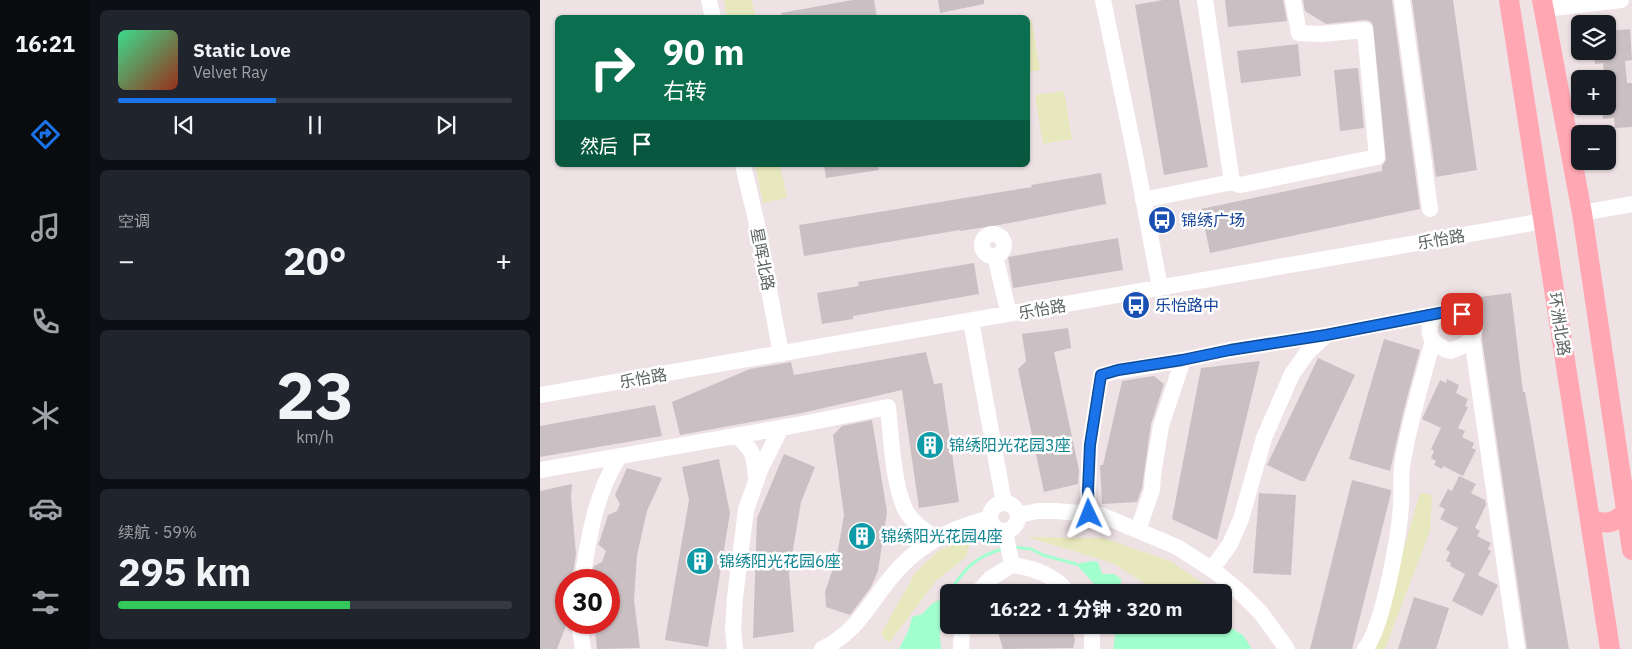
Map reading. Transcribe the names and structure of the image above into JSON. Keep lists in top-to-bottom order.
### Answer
{
  "streets": {
    "main road": ["环洲北路"],
    "street": ["乐怡路", "星晖北路"]
  },
  "crossings": [
    ["乐怡路", "星晖北路"],
    ["乐怡路", "环洲北路"]
  ],
  "places": {
    "bus stop": ["锦绣广场", "乐怡路中"],
    "building": ["锦绣阳光花园3座", "锦绣阳光花园4座", "锦绣阳光花园6座"]
  },
  "page": {
    "tabs": "16:21",
    "map_buttons": ["+", "−"],
    "turn": ["90 m", "右转"],
    "song": ["Static Love", "Velvet Ray"],
    "then": "然后",
    "tile": [
      "空调",
      ["23", "km/h"],
      ["续航 · 59%", "295 km"]
    ],
    "heat": ["−", "20°", "+"],
    "limit": "30",
    "trip": "16:22 · 1 分钟 · 320 m"
  }
}
